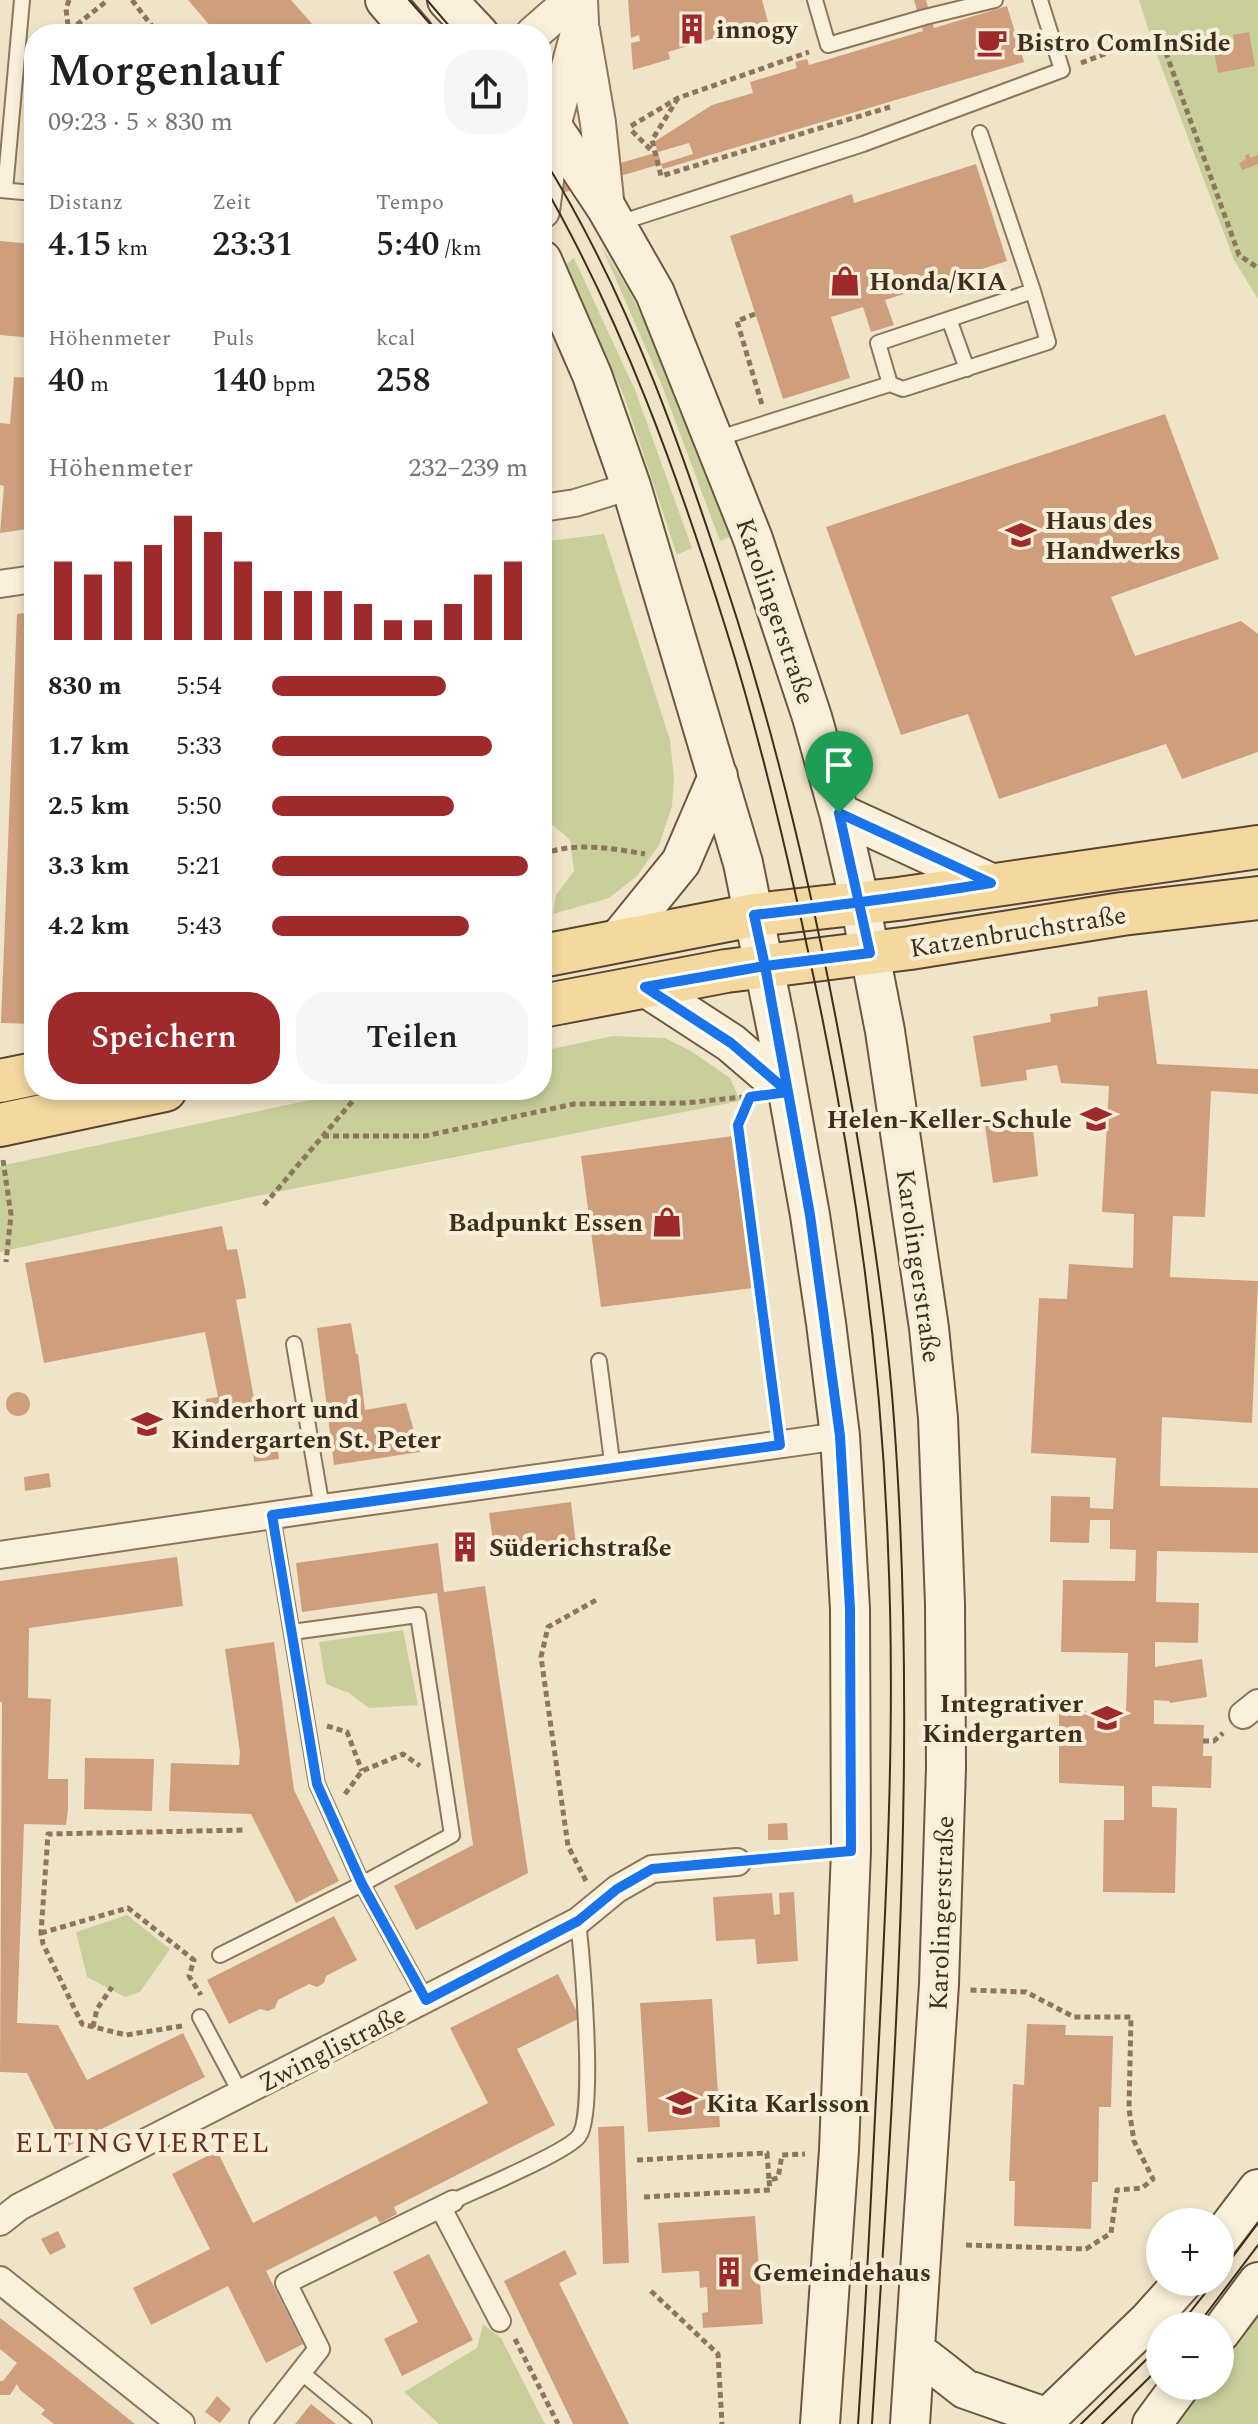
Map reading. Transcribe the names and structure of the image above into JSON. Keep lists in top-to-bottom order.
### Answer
{
  "streets": {
    "main road": ["Karolingerstraße", "Katzenbruchstraße"],
    "street": ["Zwinglistraße"]
  },
  "crossings": [
    ["Karolingerstraße", "Katzenbruchstraße"]
  ],
  "districts": ["ELTINGVIERTEL"],
  "places": {
    "building": ["innogy", "Süderichstraße", "Gemeindehaus"],
    "cafe": ["Bistro ComInSide"],
    "shop": ["Honda/KIA", "Badpunkt Essen"],
    "school or university": [
      "Haus des Handwerks",
      "Helen-Keller-Schule",
      "Kinderhort und Kindergarten St. Peter",
      "Integrativer Kindergarten",
      "Kita Karlsson"
    ]
  },
  "page": {
    "heading": ["Morgenlauf", "09:23 · 5 × 830 m"],
    "stats": [
      ["Distanz", "4.15 km"],
      ["Zeit", "23:31"],
      ["Tempo", "5:40 /km"],
      ["Höhenmeter", "40 m"],
      ["Puls", "140 bpm"],
      ["kcal", "258"]
    ],
    "chart": ["Höhenmeter", "232–239 m"],
    "list": [
      {
        "name": "830 m",
        "note": "5:54"
      },
      {
        "name": "1.7 km",
        "note": "5:33"
      },
      {
        "name": "2.5 km",
        "note": "5:50"
      },
      {
        "name": "3.3 km",
        "note": "5:21"
      },
      {
        "name": "4.2 km",
        "note": "5:43"
      }
    ],
    "buttons": ["Speichern", "Teilen"],
    "map_buttons": ["+", "−"]
  }
}
